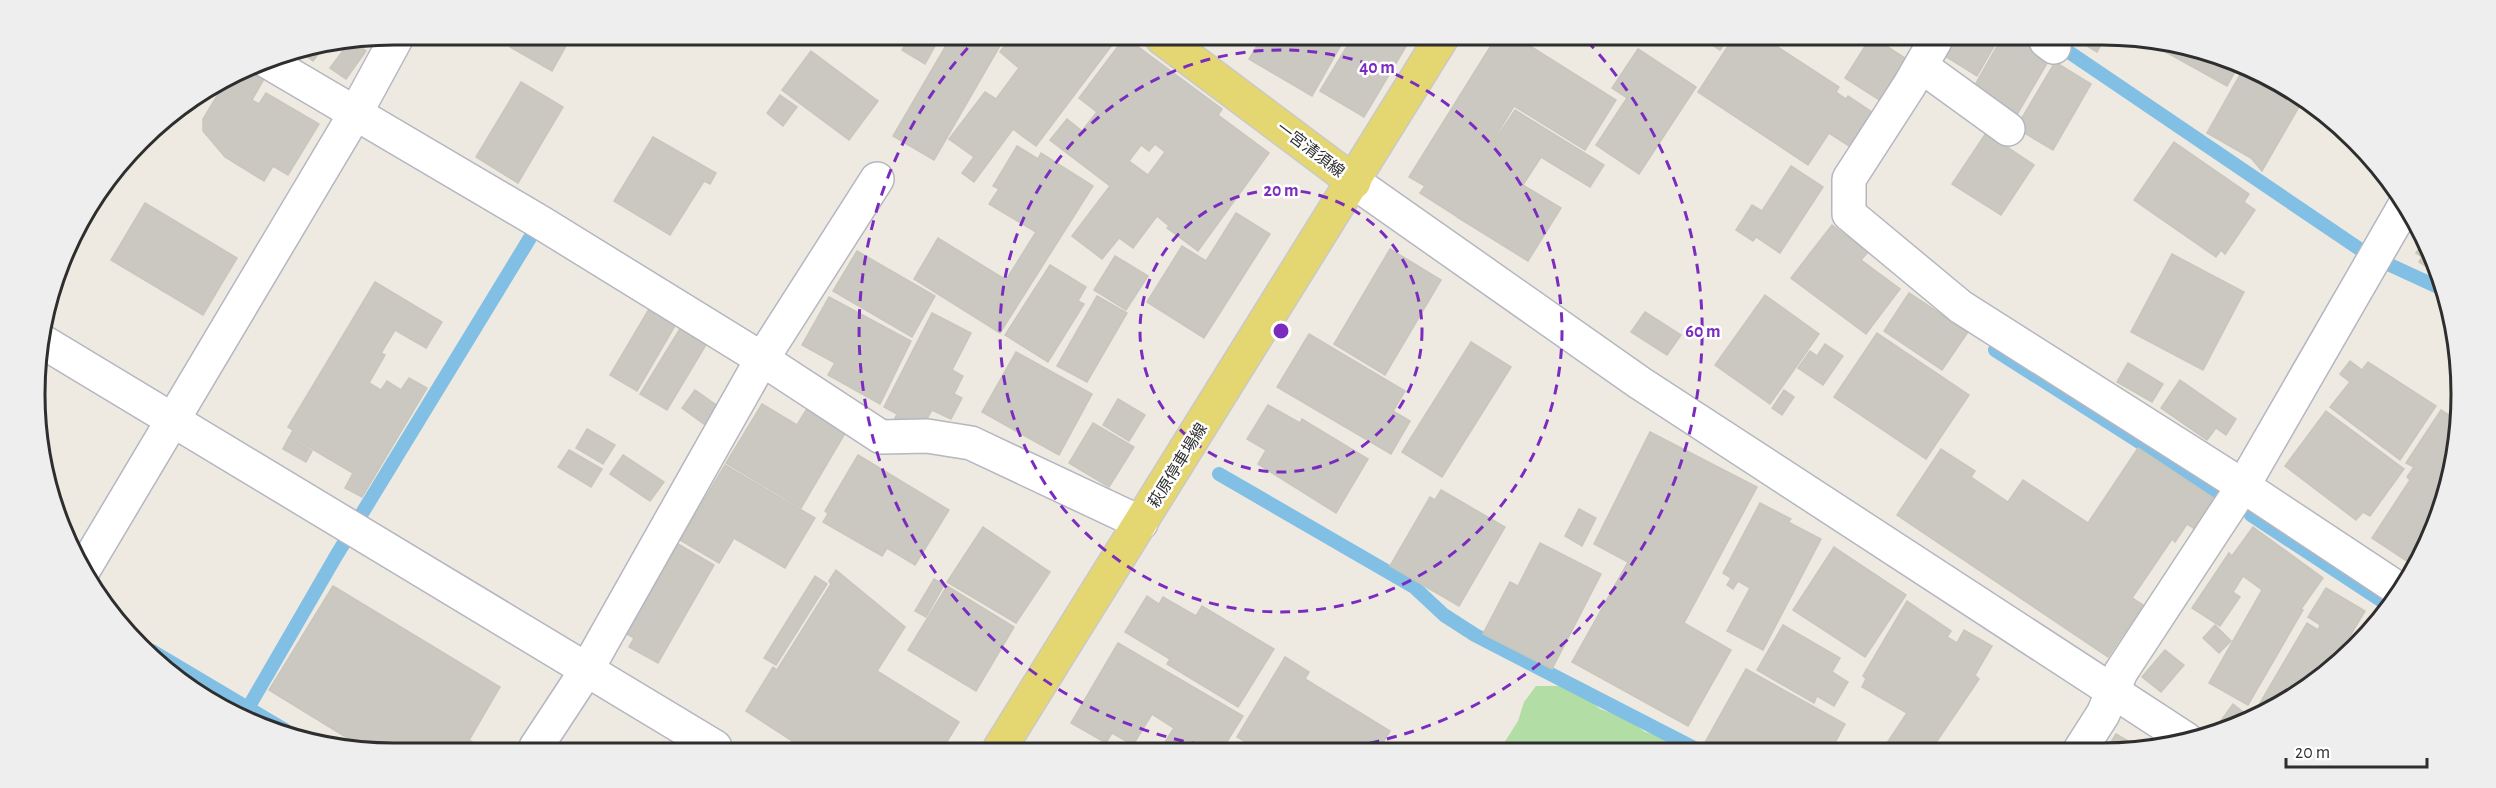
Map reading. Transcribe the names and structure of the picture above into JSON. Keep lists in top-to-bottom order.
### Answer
{
  "streets": {
    "main road": ["一宮清須線", "萩原停車場線"]
  },
  "crossings": [
    ["一宮清須線", "萩原停車場線"]
  ],
  "scale_bar": "20 m",
  "rings": ["40 m", "20 m", "60 m"]
}
